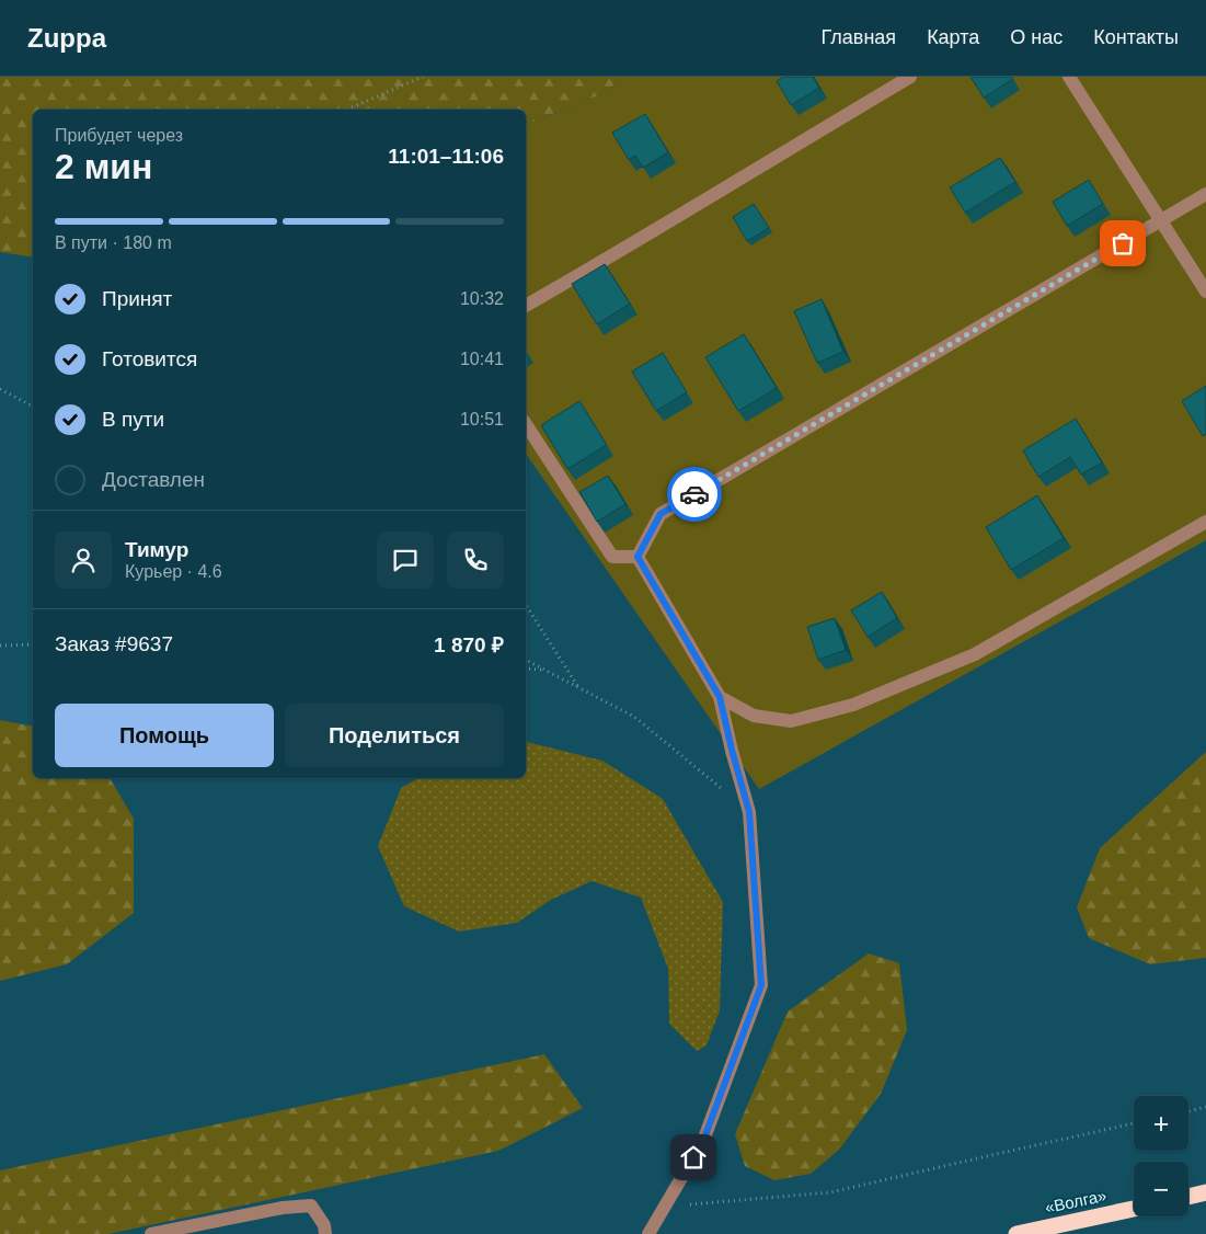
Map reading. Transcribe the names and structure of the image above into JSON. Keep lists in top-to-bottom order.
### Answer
{
  "streets": {
    "highway": ["«Волга»"]
  },
  "page": {
    "header": "Zuppa",
    "nav": [
      "Главная",
      "Карта",
      "О нас",
      "Контакты"
    ],
    "heading": ["2 мин", "Прибудет через", "11:01–11:06"],
    "panel": [
      "Тимур",
      "Курьер · 4.6",
      "Заказ #9637",
      "1 870 ₽"
    ],
    "bar": "В пути · 180 m",
    "list": [
      ["Принят", "10:32"],
      ["Готовится", "10:41"],
      ["В пути", "10:51"],
      "Доставлен"
    ],
    "buttons": ["Помощь", "Поделиться"],
    "map_buttons": ["+", "−"]
  }
}
